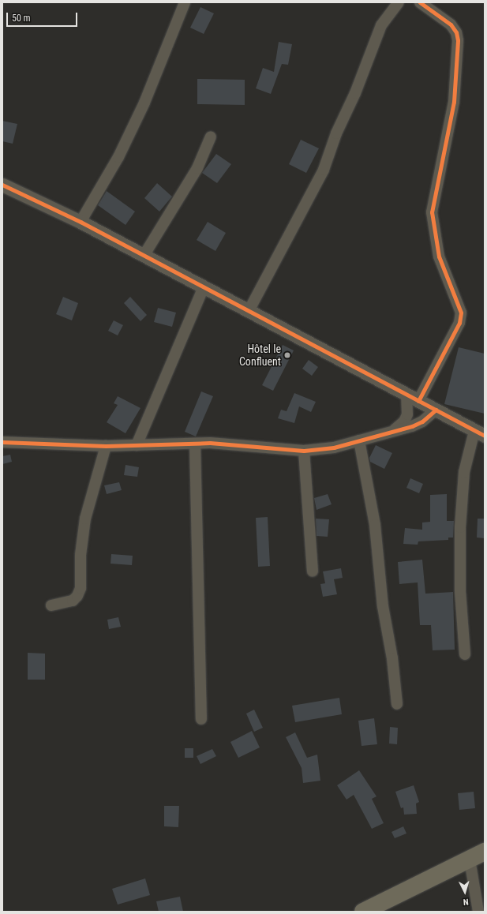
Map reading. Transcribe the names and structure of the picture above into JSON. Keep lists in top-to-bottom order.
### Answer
{
  "places": ["Hôtel le Confluent"],
  "scale_bar": "50 m",
  "north": "bottom"
}
